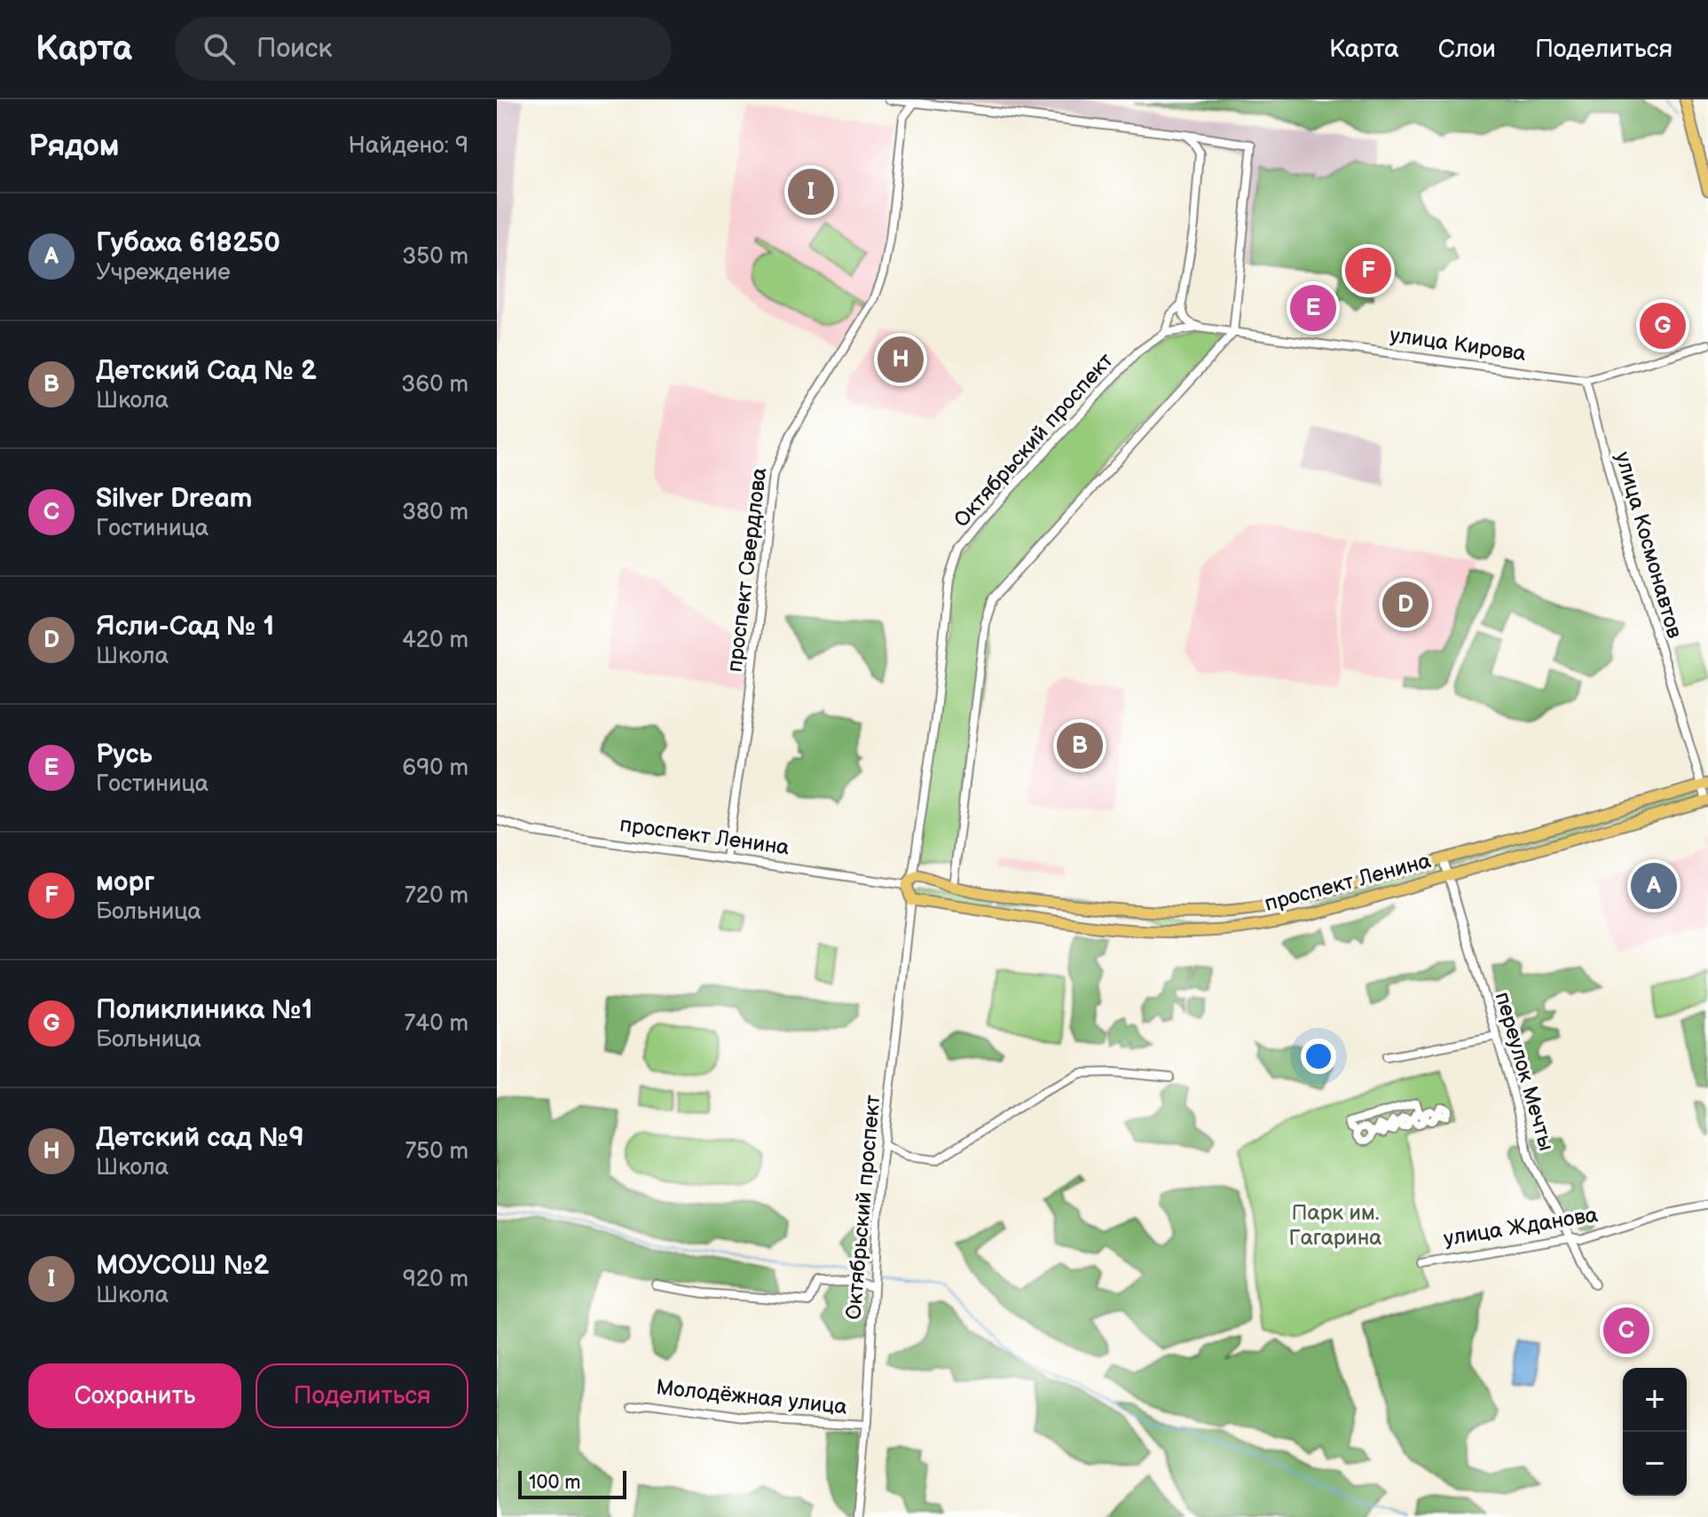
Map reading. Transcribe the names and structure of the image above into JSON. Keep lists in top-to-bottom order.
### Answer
{
  "streets": {
    "main road": ["проспект Ленина"],
    "street": [
      "улица Кирова",
      "Октябрьский проспект",
      "улица Космонавтов",
      "проспект Свердлова",
      "переулок Мечты",
      "улица Жданова",
      "Молодёжная улица"
    ]
  },
  "crossings": [
    ["улица Кирова", "Октябрьский проспект"],
    ["улица Кирова", "улица Космонавтов"],
    ["Октябрьский проспект", "проспект Ленина"],
    ["Октябрьский проспект", "Молодёжная улица"],
    ["улица Космонавтов", "проспект Ленина"],
    ["проспект Свердлова", "проспект Ленина"],
    ["проспект Ленина", "переулок Мечты"],
    ["переулок Мечты", "улица Жданова"]
  ],
  "parks": ["Парк им. Гагарина"],
  "scale_bar": "100 m",
  "page": {
    "header": "Карта",
    "search": "Поиск",
    "nav": ["Карта", "Слои", "Поделиться"],
    "heading": ["Рядом", "Найдено: 9"],
    "pins": [
      "I",
      "F",
      "E",
      "G",
      "H",
      "D",
      "B",
      "A",
      "C"
    ],
    "list": [
      {
        "mark": "A",
        "name": "Губаха 618250",
        "note": "Учреждение",
        "value": "350 m"
      },
      {
        "mark": "B",
        "name": "Детский Сад № 2",
        "note": "Школа",
        "value": "360 m"
      },
      {
        "mark": "C",
        "name": "Silver Dream",
        "note": "Гостиница",
        "value": "380 m"
      },
      {
        "mark": "D",
        "name": "Ясли-Сад № 1",
        "note": "Школа",
        "value": "420 m"
      },
      {
        "mark": "E",
        "name": "Русь",
        "note": "Гостиница",
        "value": "690 m"
      },
      {
        "mark": "F",
        "name": "морг",
        "note": "Больница",
        "value": "720 m"
      },
      {
        "mark": "G",
        "name": "Поликлиника №1",
        "note": "Больница",
        "value": "740 m"
      },
      {
        "mark": "H",
        "name": "Детский сад №9",
        "note": "Школа",
        "value": "750 m"
      },
      {
        "mark": "I",
        "name": "МОУСОШ №2",
        "note": "Школа",
        "value": "920 m"
      }
    ],
    "buttons": ["Сохранить", "Поделиться"],
    "map_buttons": ["+", "−"],
    "scale": "100 m"
  }
}
